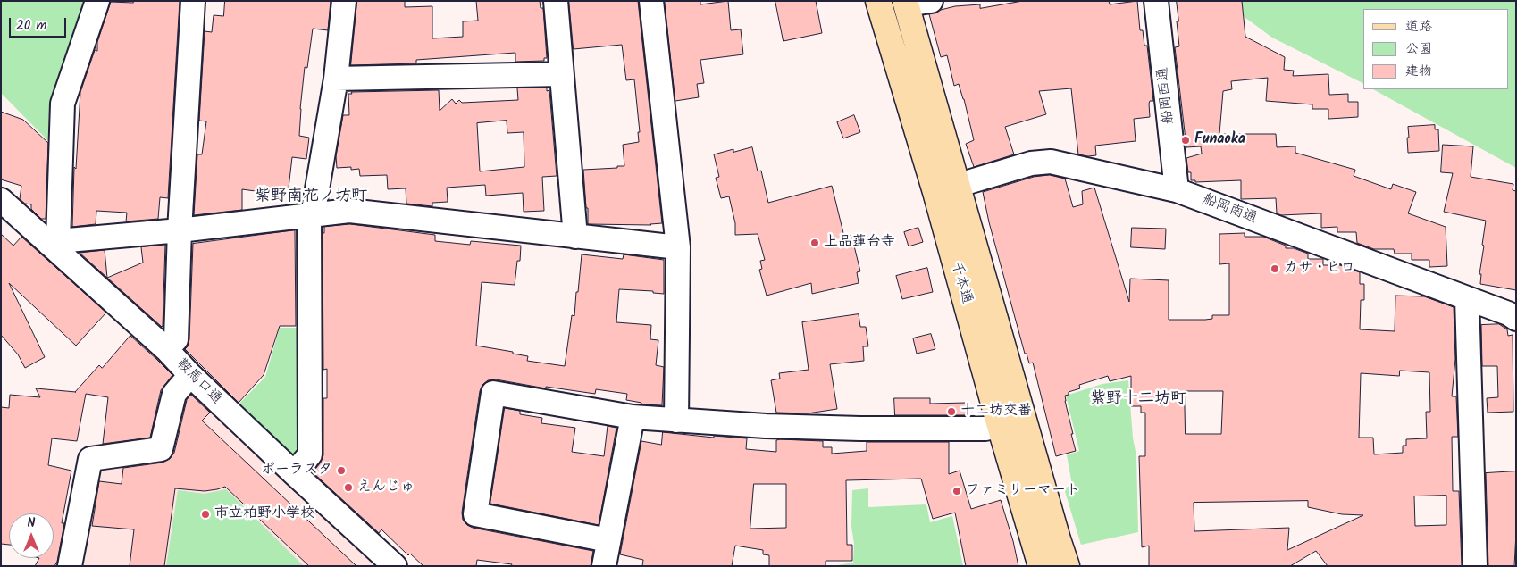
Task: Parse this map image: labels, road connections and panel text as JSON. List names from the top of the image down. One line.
{"streets":{"main road":["千本通"],"street":["船岡西通","船岡南通","鞍馬口通"]},"crossings":[["船岡西通","船岡南通"],["船岡南通","千本通"]],"districts":["紫野南花ノ坊町","紫野十二坊町"],"places":["Funaoka","上品蓮台寺","カサ・ヒロ","十二坊交番","ポーラスタ","えんじゅ","ファミリーマート","市立柏野小学校"],"legend":["道路","公園","建物"],"scale_bar":"20 m","north":"top"}
